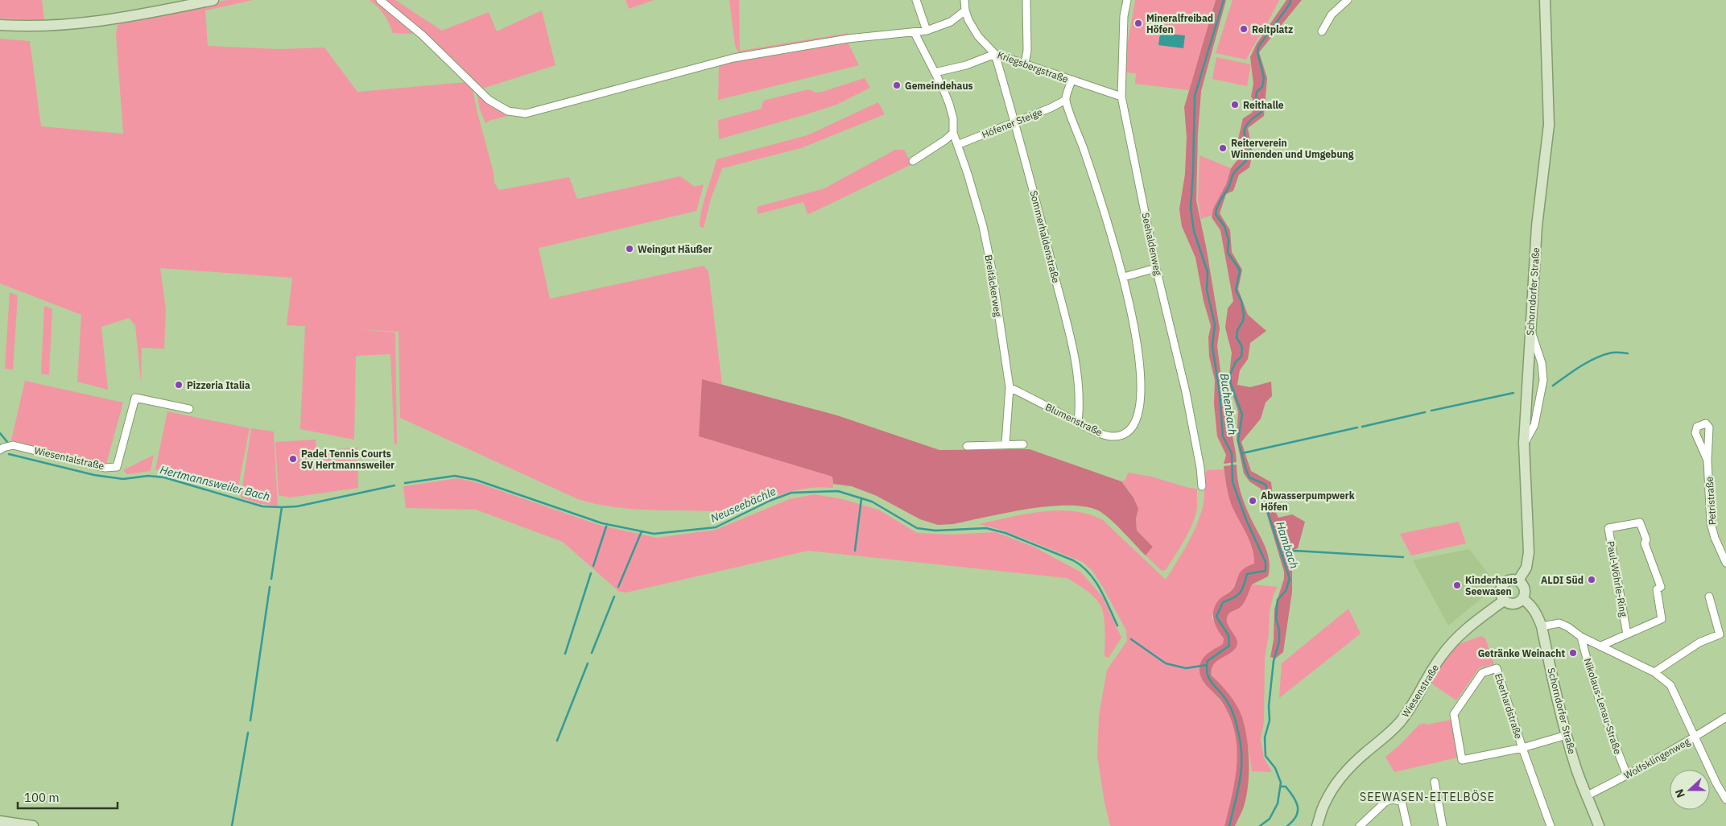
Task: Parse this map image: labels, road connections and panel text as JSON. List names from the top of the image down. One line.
{"streets":{"street":["Kriegsbergstraße","Höfener Steige","Sommerhaldenstraße","Seehaldenweg","Breitäckerweg","Schorndorfer Straße","Blumenstraße","Wiesentalstraße","Petristraße","Paul-Wöhrle-Ring","Wiesenstraße","Eberhardstraße","Nikolaus-Lenau-Straße","Wolfsklingenweg"]},"crossings":[["Kriegsbergstraße","Sommerhaldenstraße"],["Kriegsbergstraße","Seehaldenweg"],["Höfener Steige","Sommerhaldenstraße"],["Höfener Steige","Breitäckerweg"],["Höfener Steige","Blumenstraße"],["Sommerhaldenstraße","Blumenstraße"],["Breitäckerweg","Blumenstraße"],["Schorndorfer Straße","Wiesenstraße"],["Schorndorfer Straße","Eberhardstraße"],["Schorndorfer Straße","Wolfsklingenweg"],["Nikolaus-Lenau-Straße","Wolfsklingenweg"]],"districts":["SEEWASEN-EITELBÖSE"],"water":["Buchenbach","Hertmannsweiler Bach","Neuseebächle","Hambach"],"places":["Mineralfreibad Höfen","Reitplatz","Gemeindehaus","Reithalle","Reiterverein Winnenden und Umgebung","Weingut Häußer","Pizzeria Italia","Padel Tennis Courts SV Hertmannsweiler","Abwasserpumpwerk Höfen","ALDI Süd","Kinderhaus Seewasen","Getränke Weinacht"],"scale_bar":"100 m","north":"left"}
